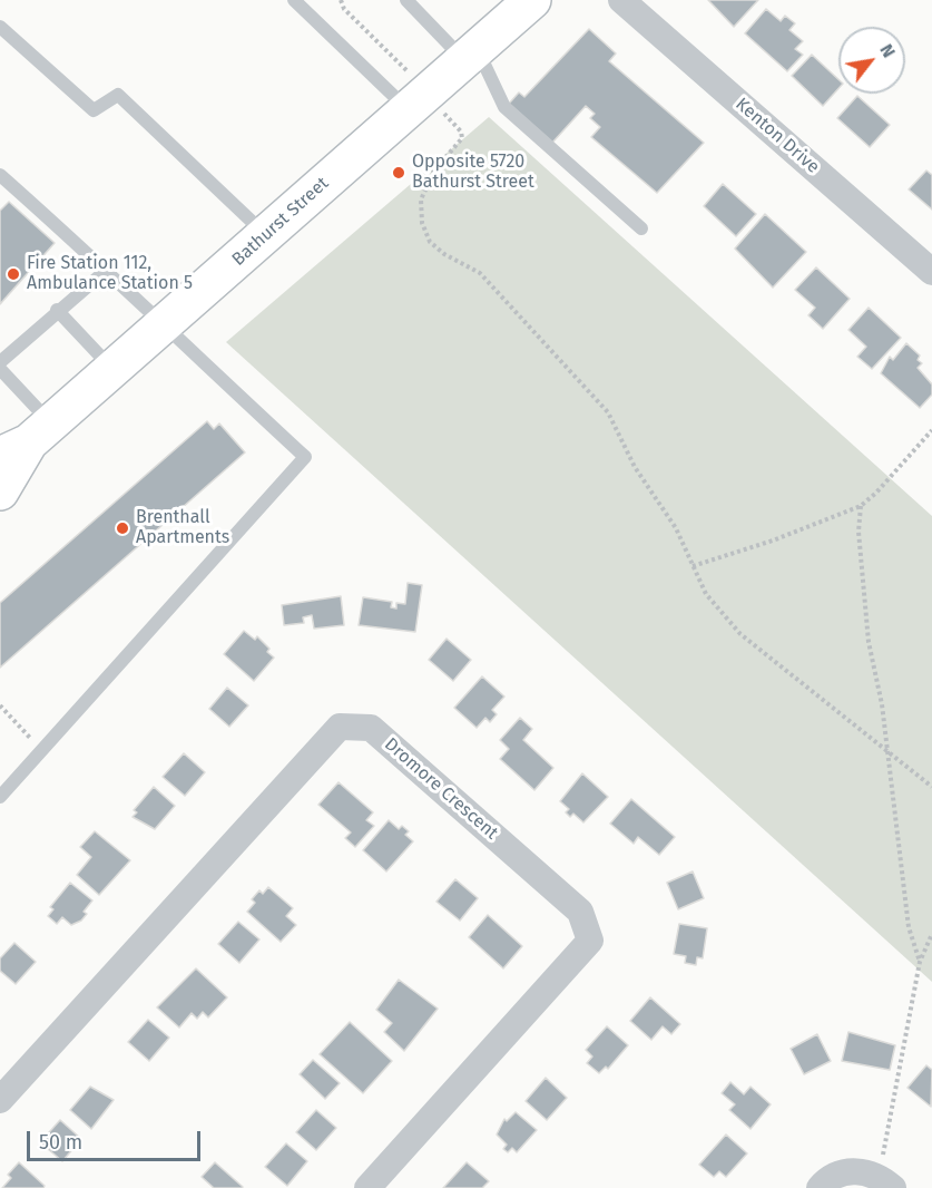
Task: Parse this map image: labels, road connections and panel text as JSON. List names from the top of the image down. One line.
{"streets":{"main road":["Bathurst Street"],"street":["Kenton Drive","Dromore Crescent"]},"places":["Opposite 5720 Bathurst Street","Fire Station 112, Ambulance Station 5","Brenthall Apartments"],"scale_bar":"50 m","north":"top right"}
